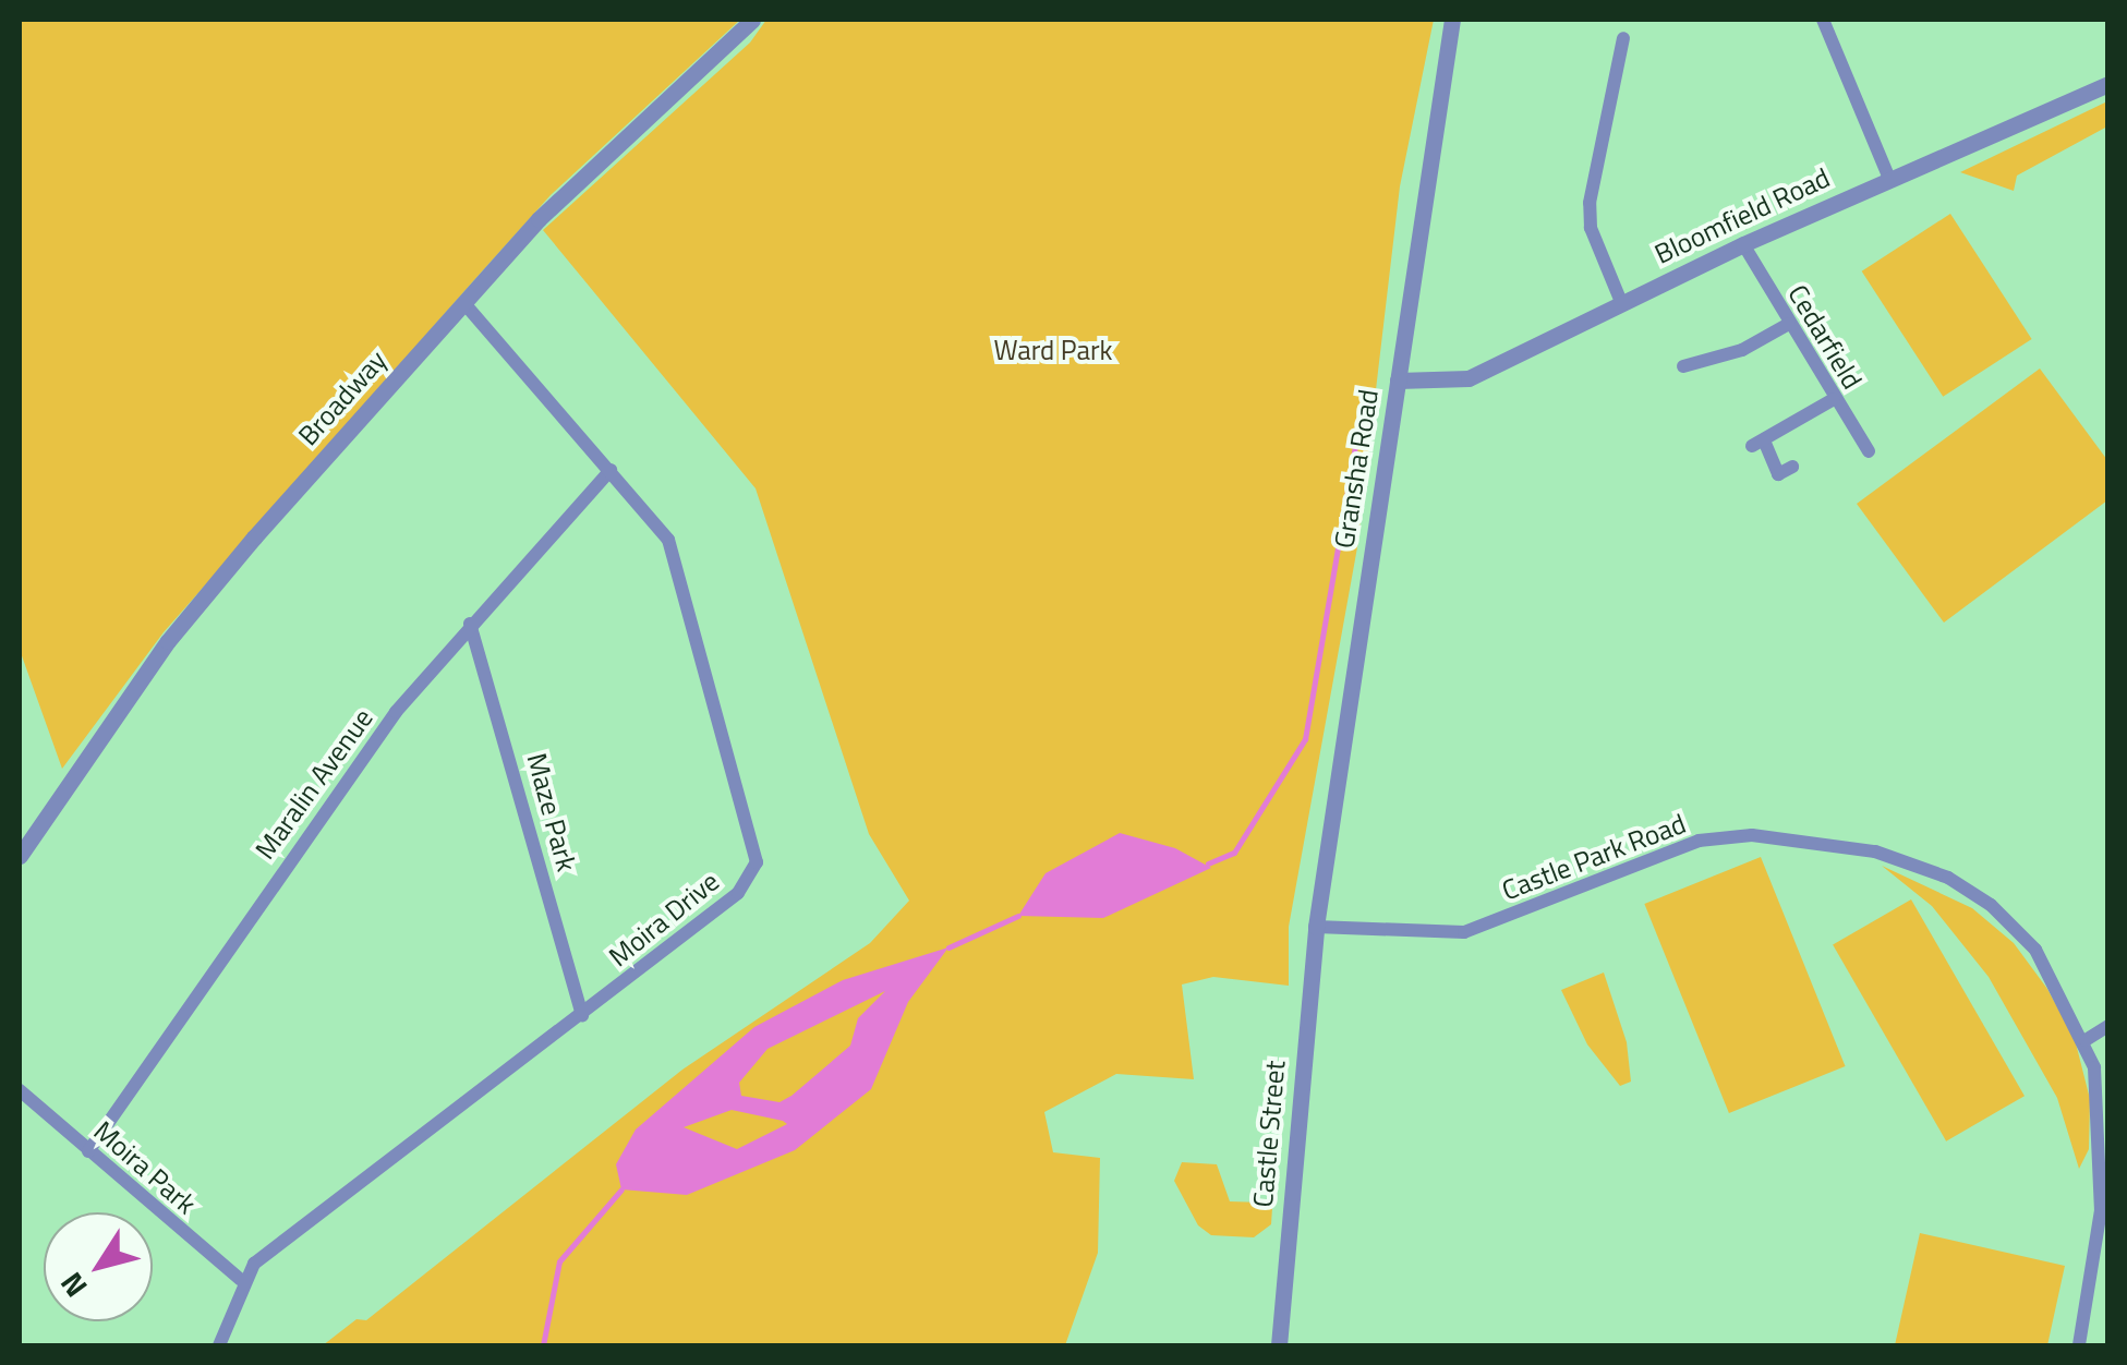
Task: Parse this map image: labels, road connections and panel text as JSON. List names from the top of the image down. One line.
{"streets":{"street":["Bloomfield Road","Cedarfield","Broadway","Gransha Road","Maralin Avenue","Maze Park","Castle Park Road","Moira Drive","Castle Street","Moira Park"]},"crossings":[["Bloomfield Road","Cedarfield"],["Bloomfield Road","Gransha Road"],["Broadway","Moira Drive"],["Gransha Road","Castle Park Road"],["Gransha Road","Castle Street"],["Maralin Avenue","Maze Park"],["Maralin Avenue","Moira Drive"],["Maralin Avenue","Moira Park"],["Maze Park","Moira Drive"],["Castle Park Road","Castle Street"],["Moira Drive","Moira Park"]],"parks":["Ward Park"],"north":"bottom left"}
